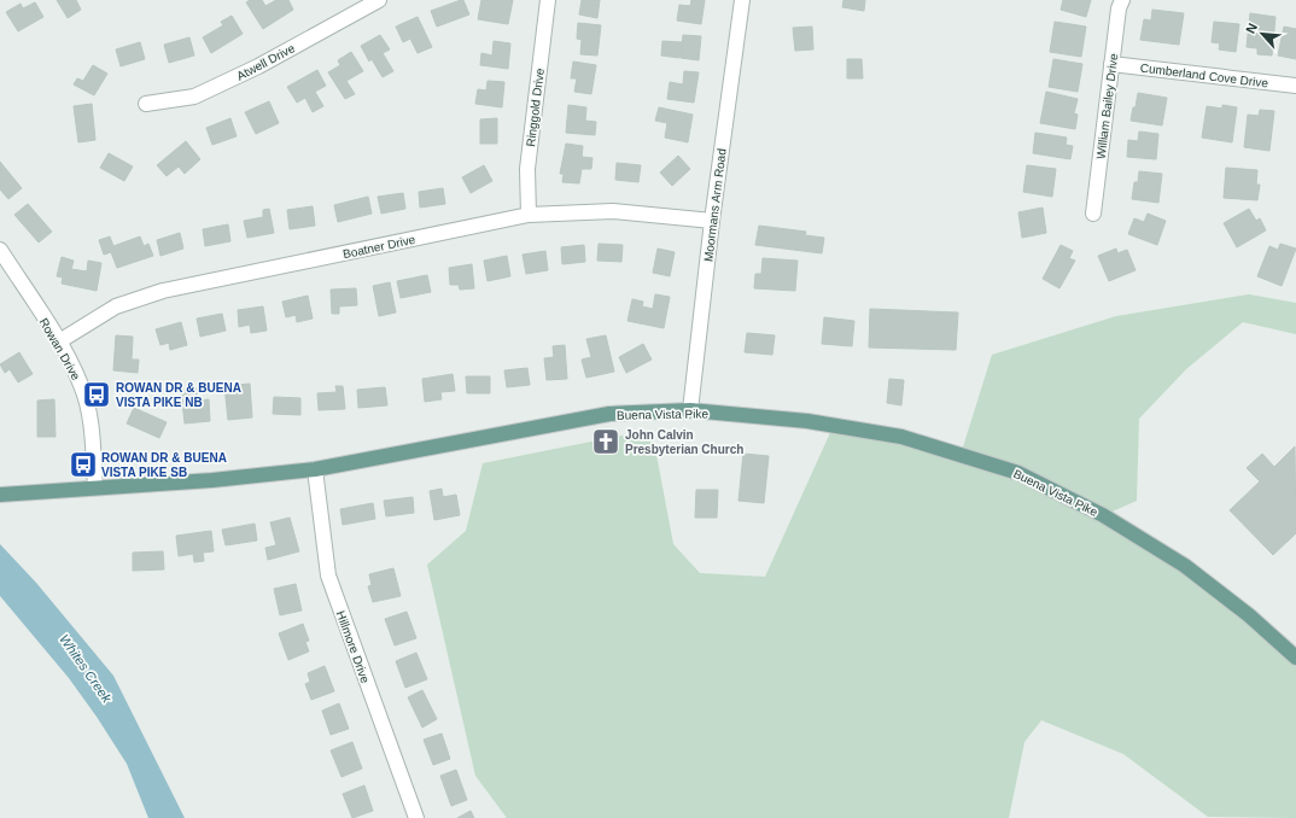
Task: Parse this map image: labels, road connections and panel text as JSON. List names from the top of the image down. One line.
{"streets":{"main road":["Buena Vista Pike"],"street":["Atwell Drive","Cumberland Cove Drive","William Bailey Drive","Ringgold Drive","Moormans Arm Road","Boatner Drive","Rowan Drive","Hillmore Drive"]},"crossings":[["Cumberland Cove Drive","William Bailey Drive"],["Ringgold Drive","Boatner Drive"],["Moormans Arm Road","Boatner Drive"],["Moormans Arm Road","Buena Vista Pike"],["Boatner Drive","Rowan Drive"],["Rowan Drive","Buena Vista Pike"],["Buena Vista Pike","Hillmore Drive"]],"water":["Whites Creek"],"places":{"bus stop":["ROWAN DR & BUENA VISTA PIKE NB","ROWAN DR & BUENA VISTA PIKE SB"],"church":["John Calvin Presbyterian Church"]},"north":"top left"}
